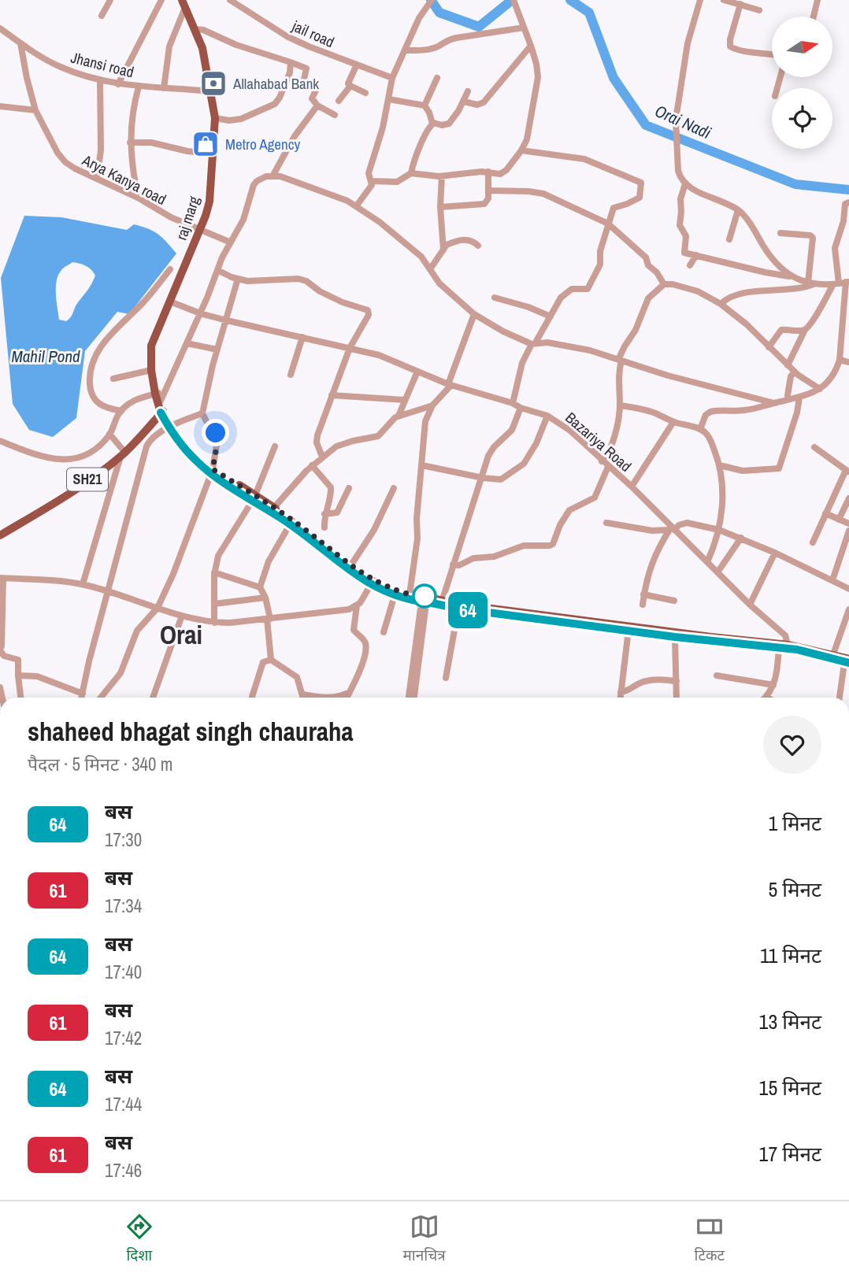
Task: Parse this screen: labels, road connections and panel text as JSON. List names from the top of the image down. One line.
{"streets":{"main road":["raj marg","SH21"],"street":["jail road","Jhansi road","Arya Kanya road","Bazariya Road"]},"crossings":[["Jhansi road","Arya Kanya road"],["Jhansi road","raj marg"],["Arya Kanya road","raj marg"],["raj marg","Bazariya Road"]],"districts":["Orai"],"water":["Orai Nadi","Mahil Pond"],"places":{"bank":["Allahabad Bank"],"shop":["Metro Agency"]},"lines":["bus line 64"],"north":"right","page":{"on_map":"64","heading":["shaheed bhagat singh chauraha","पैदल · 5 मिनट · 340 m"],"list":[{"mark":"64","name":"बस","note":"17:30","value":"1 मिनट"},{"mark":"61","name":"बस","note":"17:34","value":"5 मिनट"},{"mark":"64","name":"बस","note":"17:40","value":"11 मिनट"},{"mark":"61","name":"बस","note":"17:42","value":"13 मिनट"},{"mark":"64","name":"बस","note":"17:44","value":"15 मिनट"},{"mark":"61","name":"बस","note":"17:46","value":"17 मिनट"}],"tabs":["दिशा","मानचित्र","टिकट"]}}
